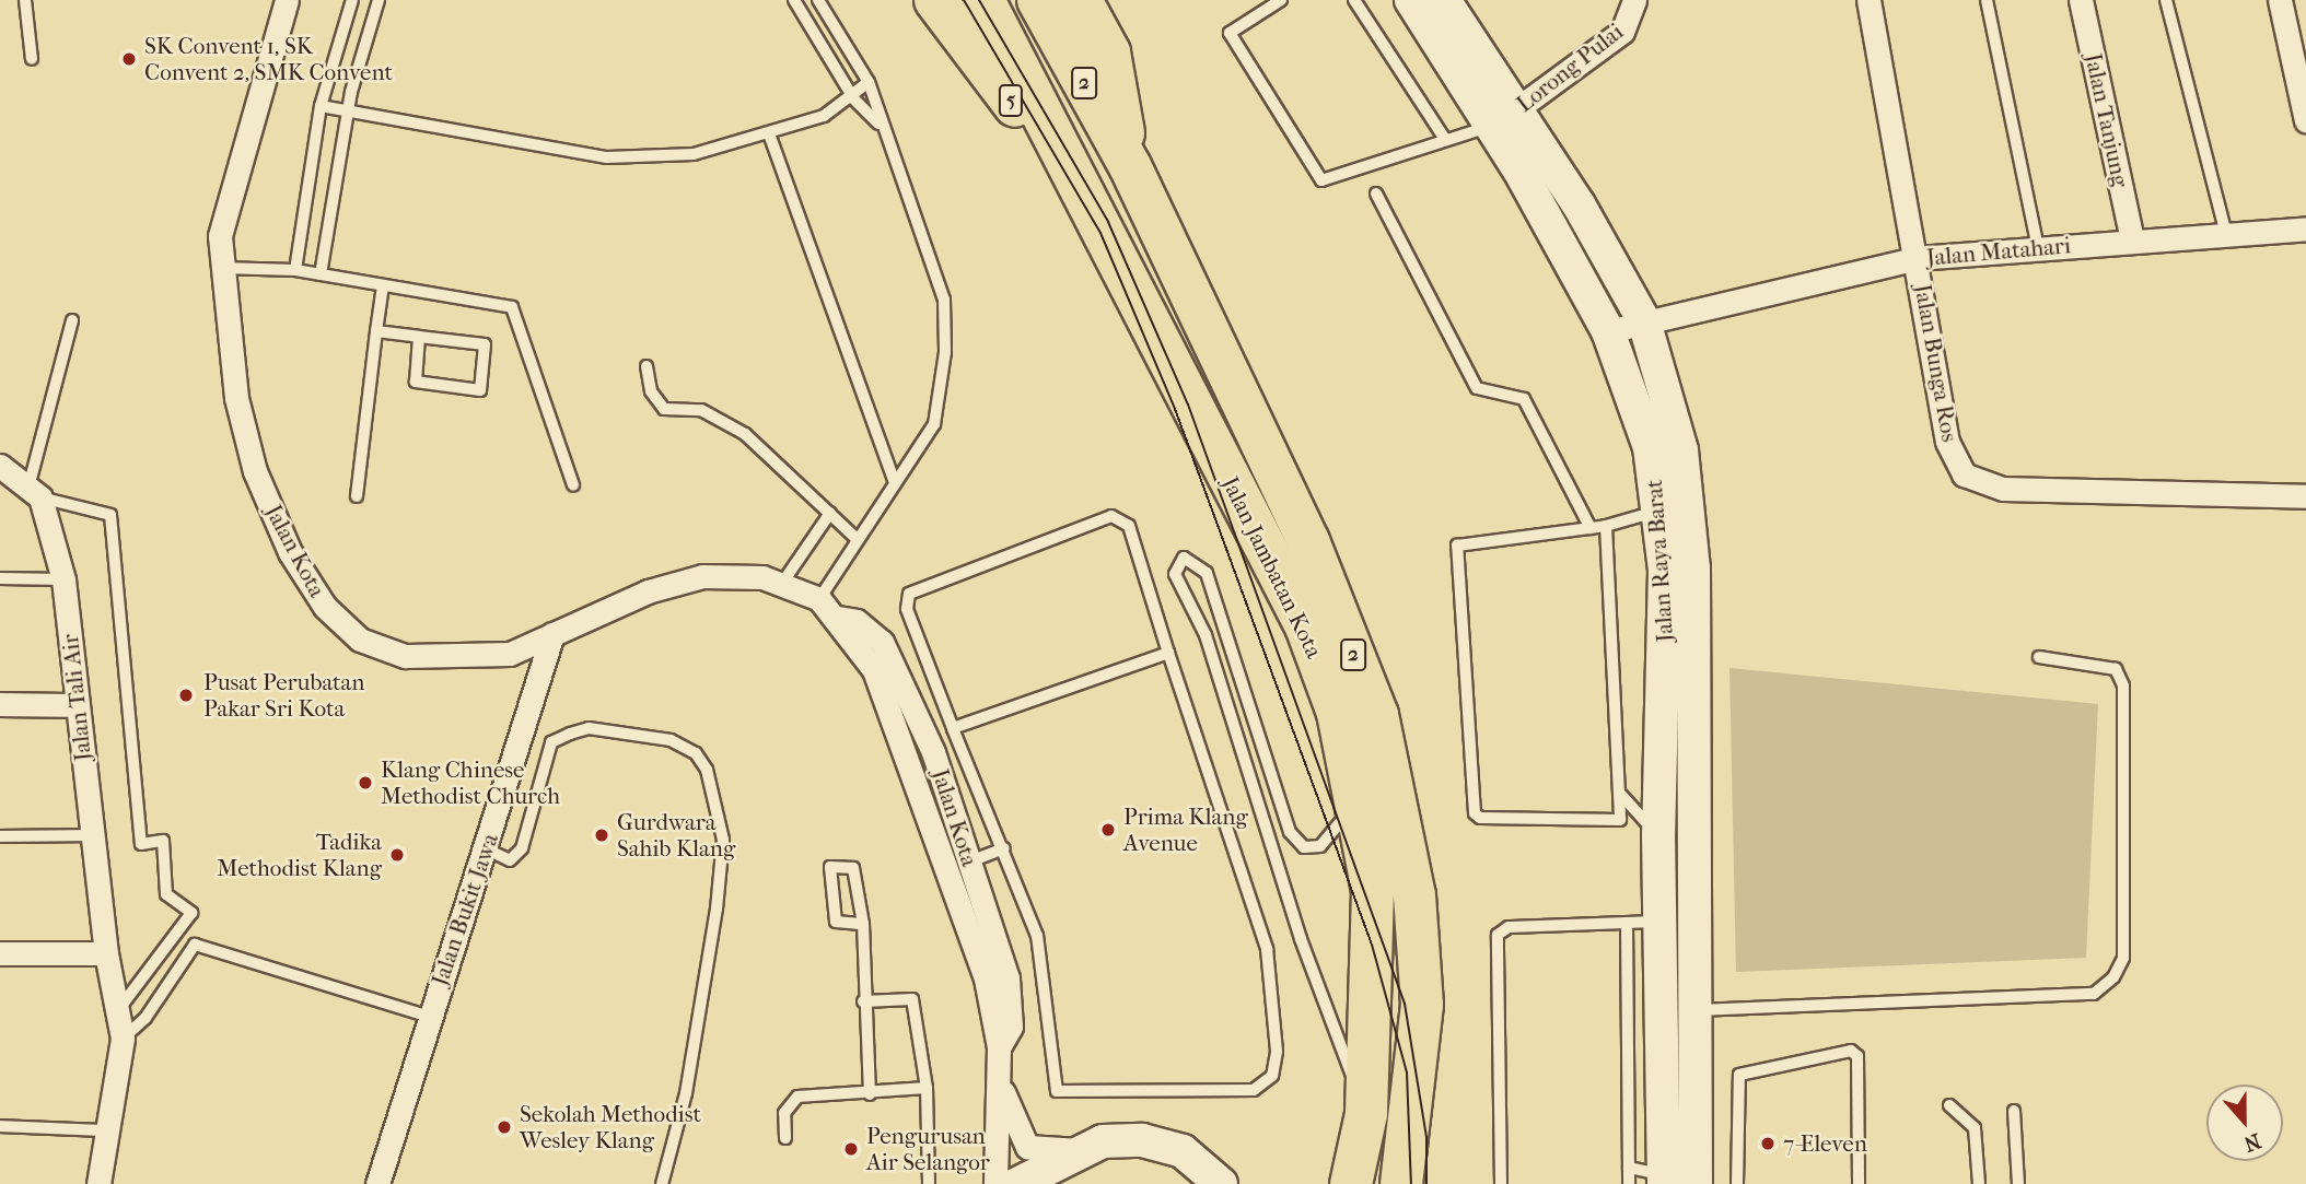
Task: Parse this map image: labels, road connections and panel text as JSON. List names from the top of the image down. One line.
{"streets":{"highway":["2","5","Jalan Jambatan Kota"],"main road":["Jalan Raya Barat"],"street":["Lorong Pulai","Jalan Tanjung","Jalan Matahari","Jalan Bunga Ros","Jalan Kota","Jalan Tali Air","Jalan Bukit Jawa"]},"crossings":[["Lorong Pulai","Jalan Raya Barat"],["2","Jalan Jambatan Kota"],["5","Jalan Jambatan Kota"],["Jalan Tanjung","Jalan Matahari"],["Jalan Matahari","Jalan Bunga Ros"],["Jalan Matahari","Jalan Raya Barat"],["Jalan Kota","Jalan Bukit Jawa"]],"places":["SK Convent 1, SK Convent 2, SMK Convent","Pusat Perubatan Pakar Sri Kota","Klang Chinese Methodist Church","Prima Klang Avenue","Gurdwara Sahib Klang","Tadika Methodist Klang","Sekolah Methodist Wesley Klang","7-Eleven","Pengurusan Air Selangor"],"north":"bottom"}
